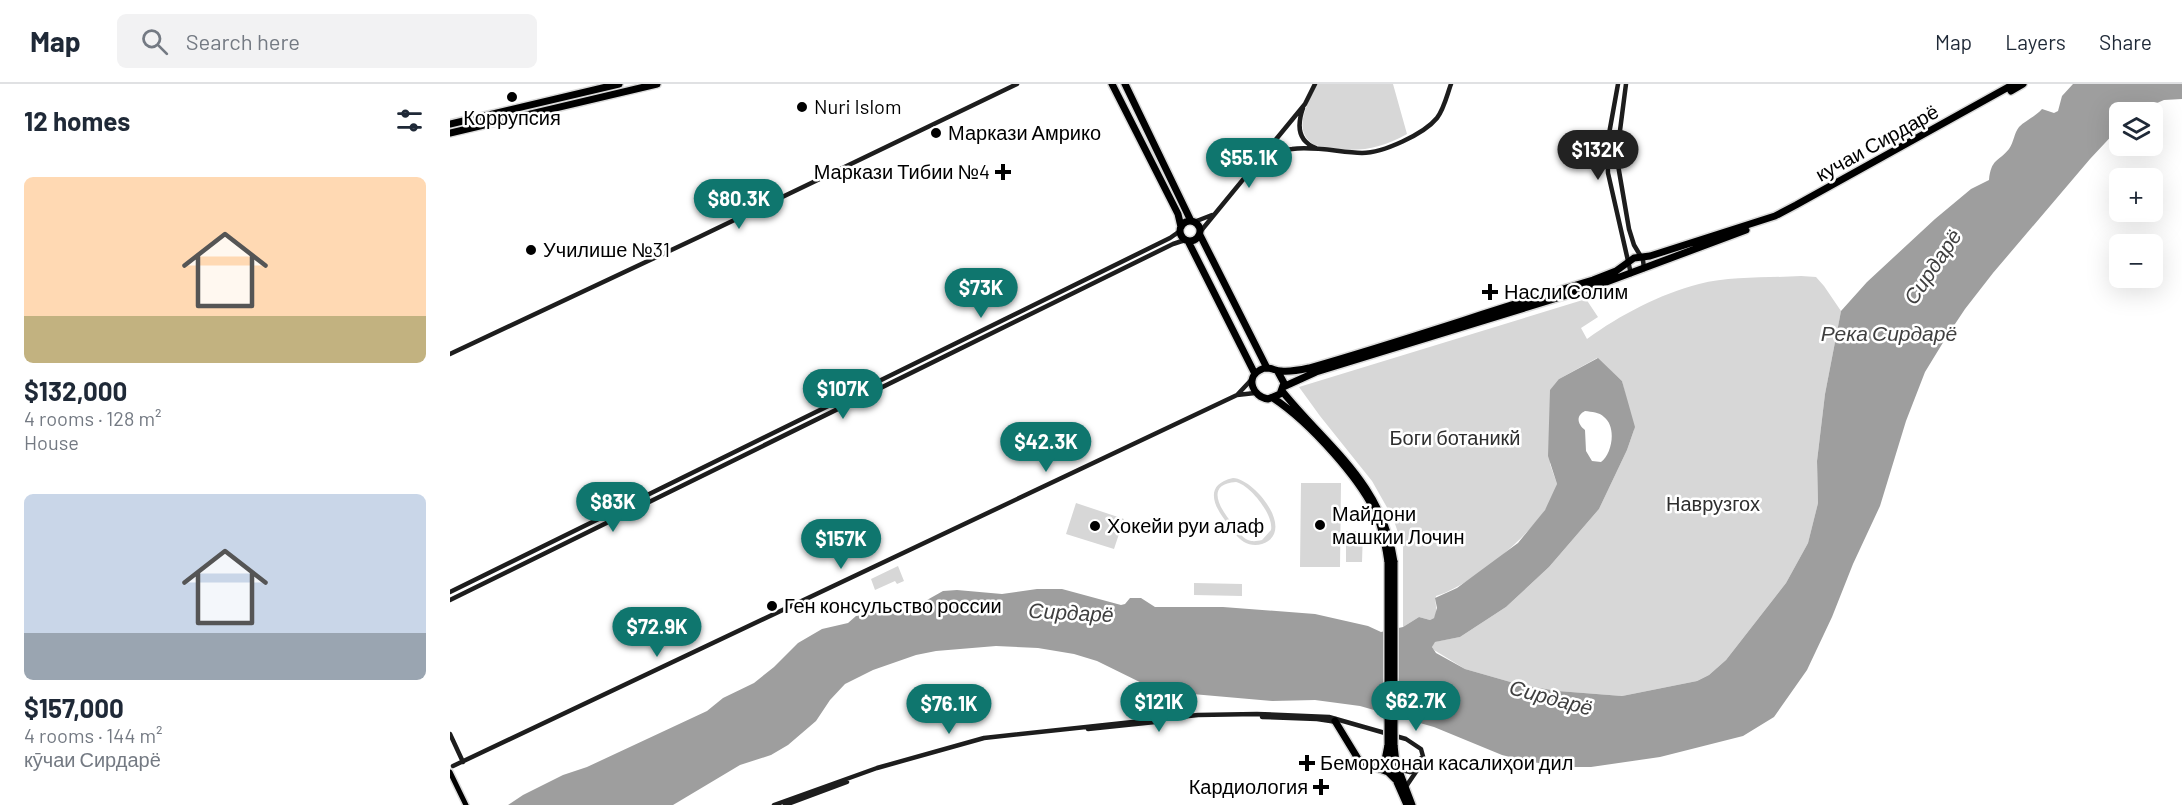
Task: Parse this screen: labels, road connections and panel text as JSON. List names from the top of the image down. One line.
{"streets":{"highway":["кучаи Сирдарё"]},"water":["Сирдарё","Река Сирдарё"],"parks":["Боги ботаникй","Наврузгох"],"places":{"other":["Коррупсия","Nuri Islom","Маркази Амрико","Училише №31","Майдони машкии Лочин","Хокейи руи алаф","Ген консульство россии"],"health":["Маркази Тибии №4","Насли Солим","Беморхонаи касалиҳои дил","Кардиология"]},"page":{"header":"Map","search":"Search here","nav":["Map","Layers","Share"],"heading":"12 homes","map_buttons":["+","−"],"price":["$132K","$55.1K","$80.3K","$73K","$107K","$42.3K","$83K","$157K","$72.9K","$62.7K","$121K","$76.1K"],"list":[{"name":"$132,000","note":"4 rooms · 128 m² · House"},{"name":"$157,000","note":"4 rooms · 144 m² · кӯчаи Сирдарё"}]}}
